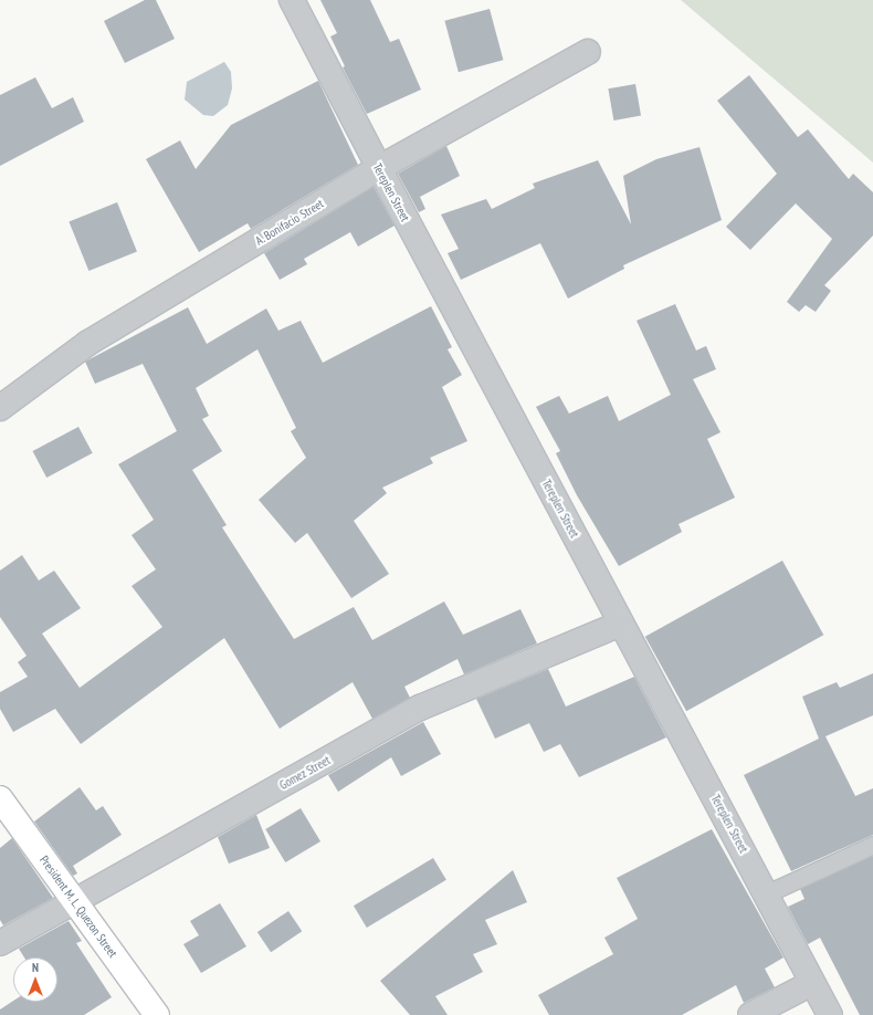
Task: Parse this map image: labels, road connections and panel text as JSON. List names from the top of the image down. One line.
{"streets":{"main road":["President M. L. Quezon Street"],"street":["Tereplen Street","A. Bonifacio Street","Gomez Street"]},"crossings":[["Tereplen Street","A. Bonifacio Street"],["Tereplen Street","Gomez Street"],["Gomez Street","President M. L. Quezon Street"]],"north":"top"}
